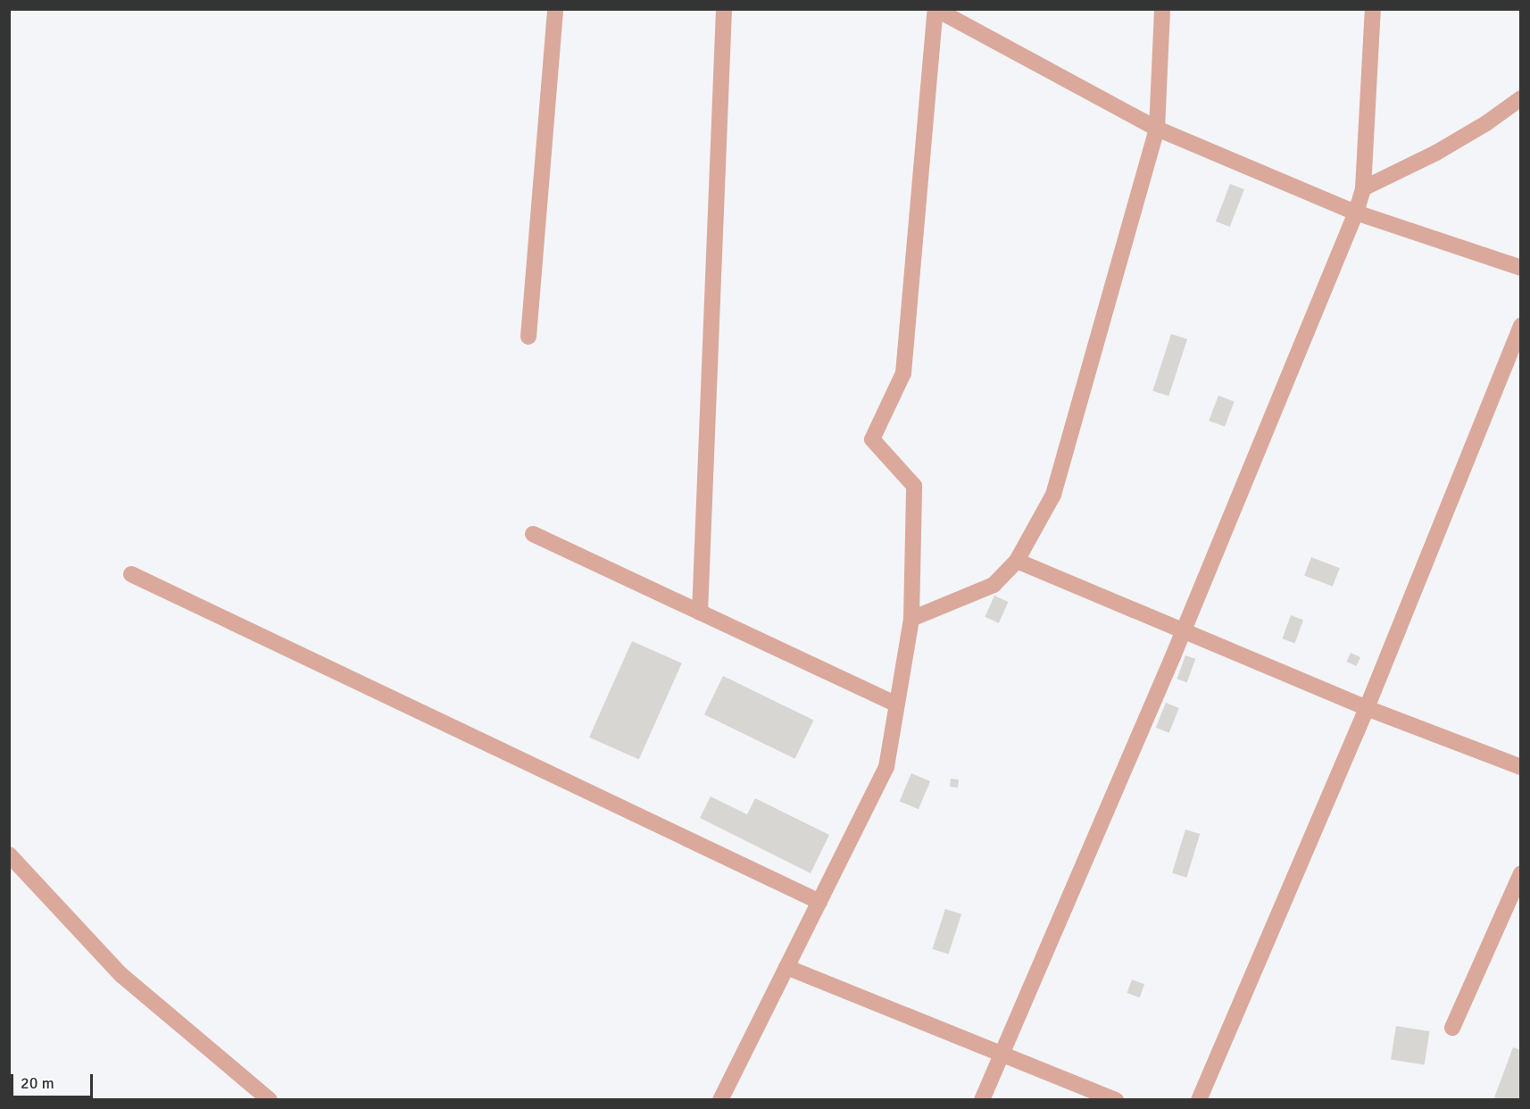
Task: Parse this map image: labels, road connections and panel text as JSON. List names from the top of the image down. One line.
{"scale_bar":"20 m"}
